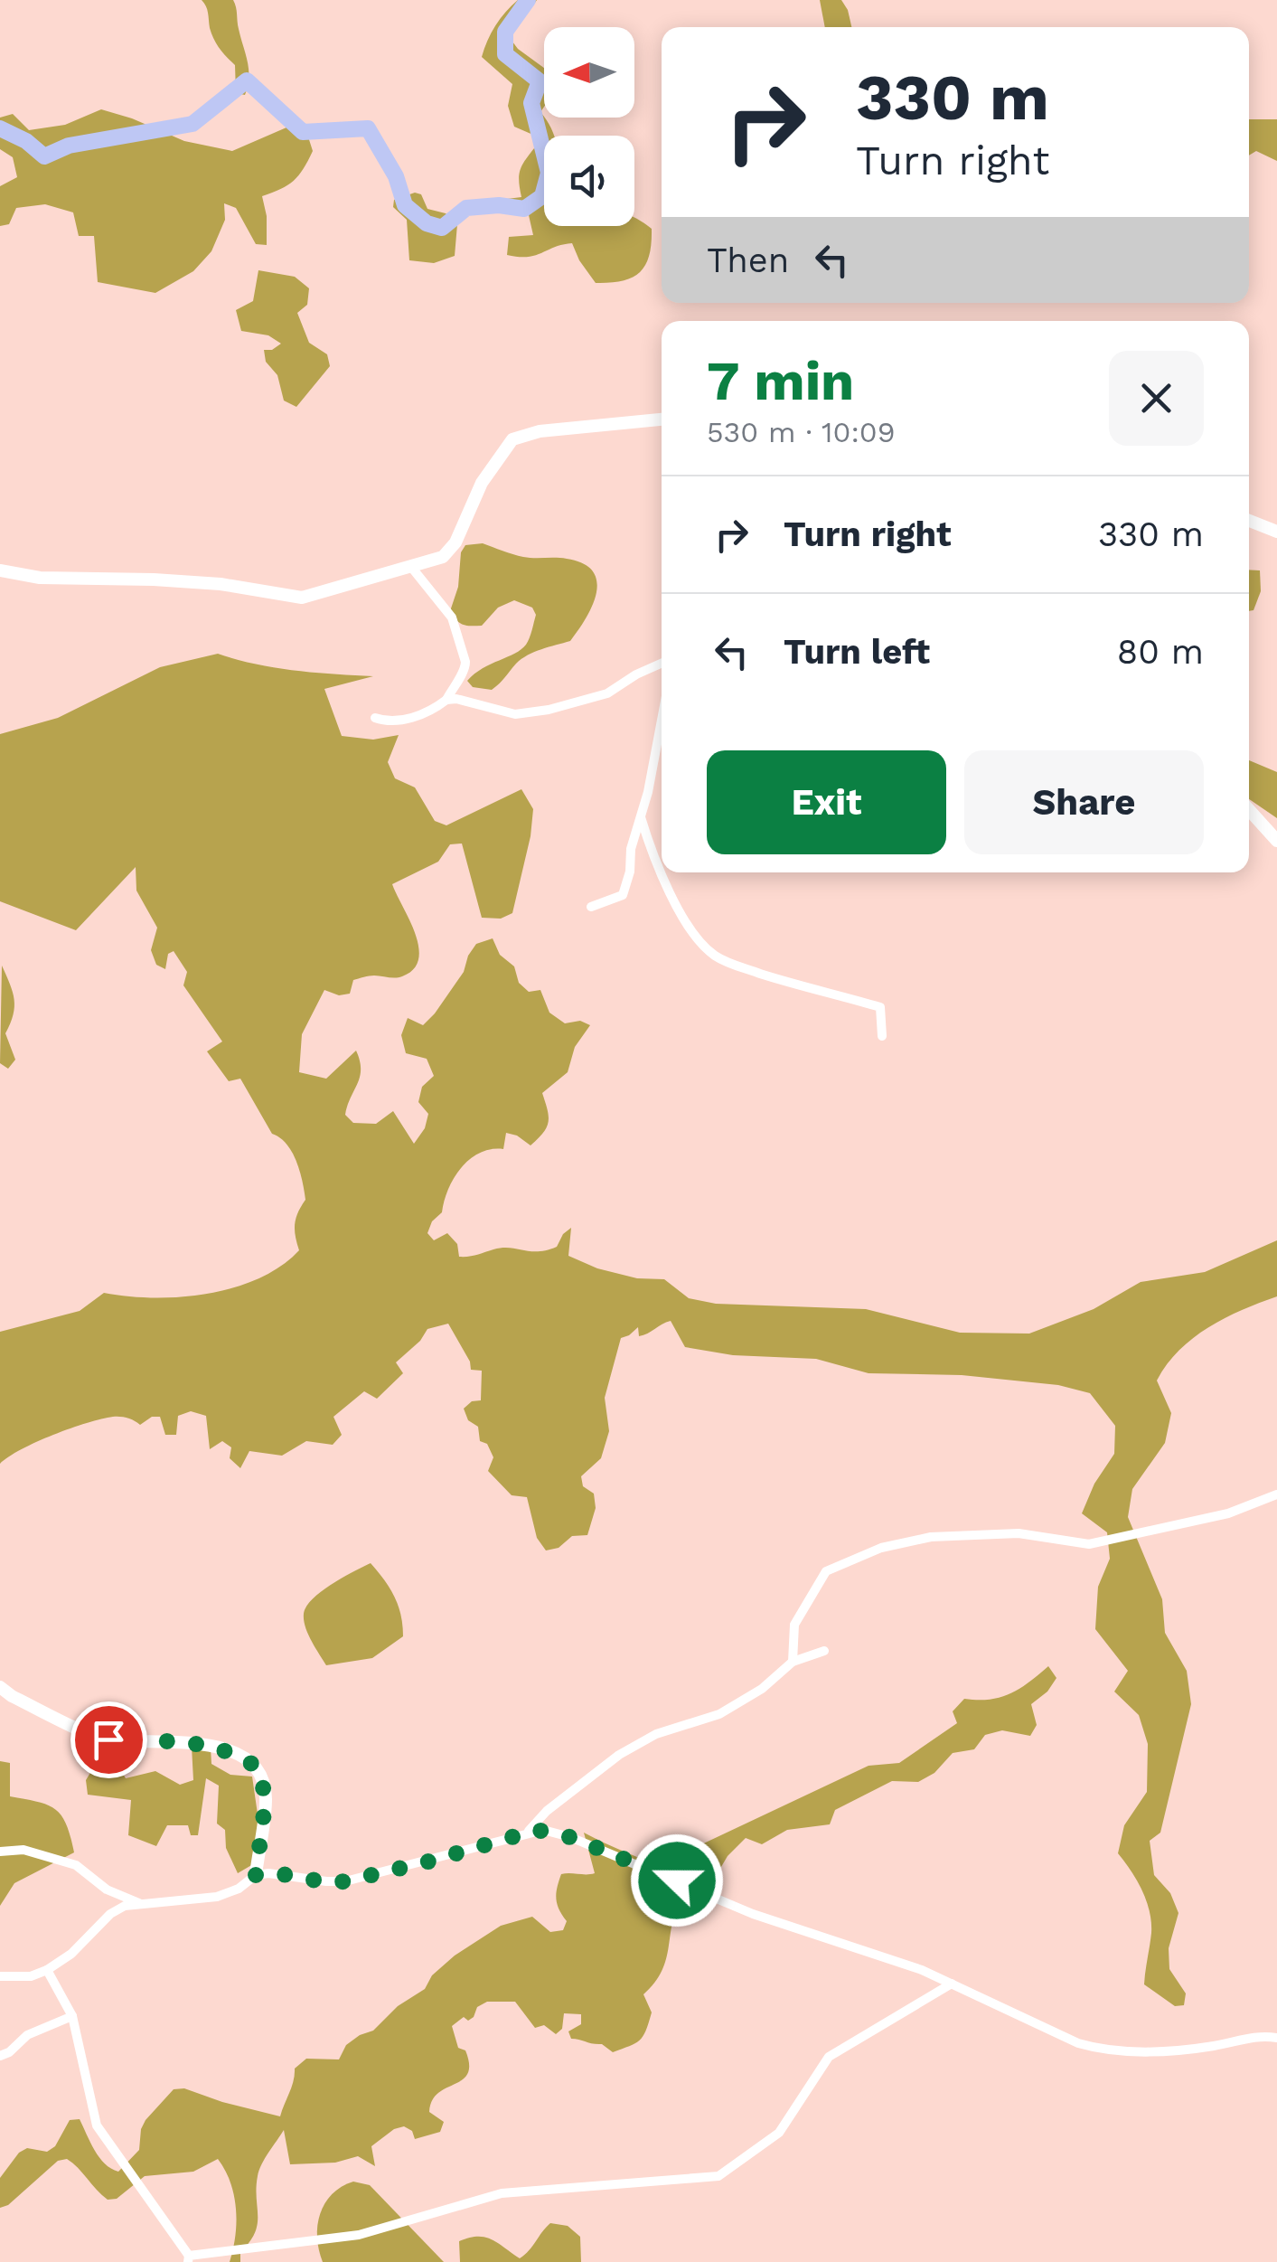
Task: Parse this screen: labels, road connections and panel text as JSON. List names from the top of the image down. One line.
{"north":"left","page":{"turn":["330 m","Turn right"],"then":"Then","heading":["7 min","530 m · 10:09"],"list":[{"name":"Turn right","value":"330 m"},{"name":"Turn left","value":"80 m"}],"buttons":["Exit","Share"]}}
